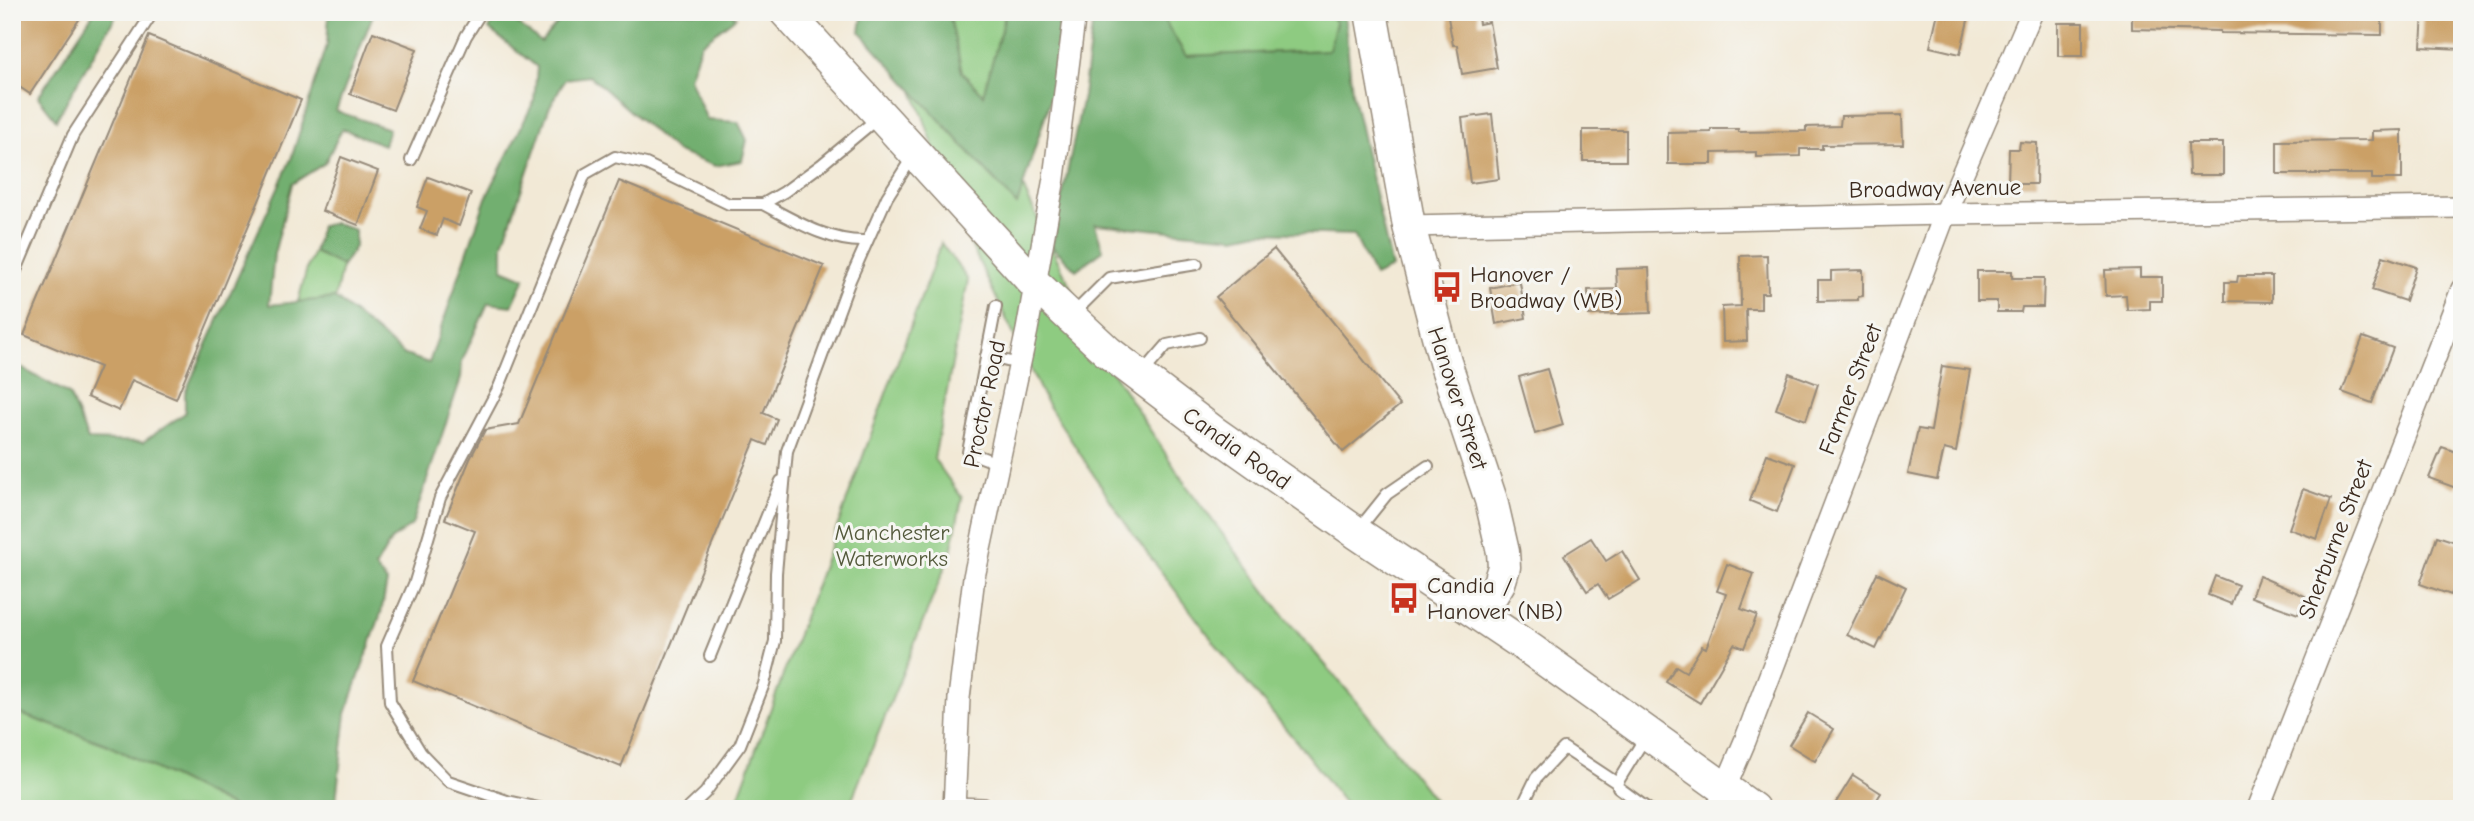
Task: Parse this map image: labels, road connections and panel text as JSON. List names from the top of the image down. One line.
{"streets":{"main road":["Hanover Street","Candia Road"],"street":["Broadway Avenue","Farmer Street","Proctor Road","Sherburne Street"]},"crossings":[["Broadway Avenue","Farmer Street"],["Broadway Avenue","Hanover Street"],["Farmer Street","Candia Road"],["Hanover Street","Candia Road"],["Proctor Road","Candia Road"]],"parks":["Manchester Waterworks"],"places":{"bus stop":["Hanover / Broadway (WB)","Candia / Hanover (NB)"]}}
